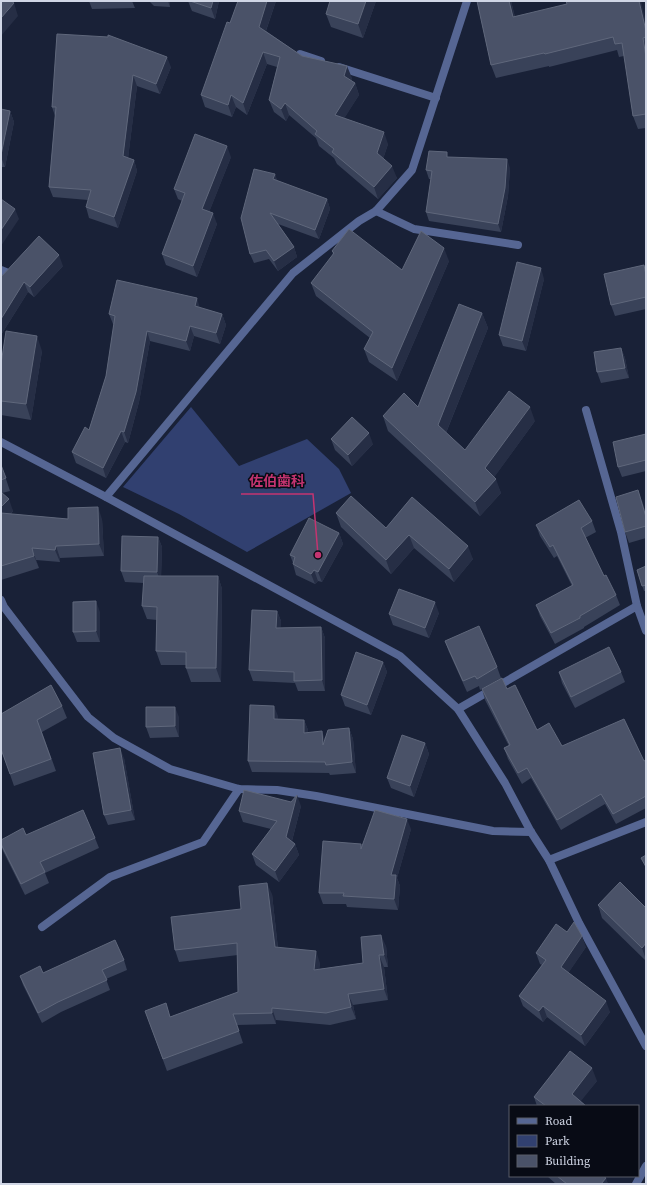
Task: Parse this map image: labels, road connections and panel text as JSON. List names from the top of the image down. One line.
{"places":["佐伯歯科"],"legend":["Road","Park","Building"]}
